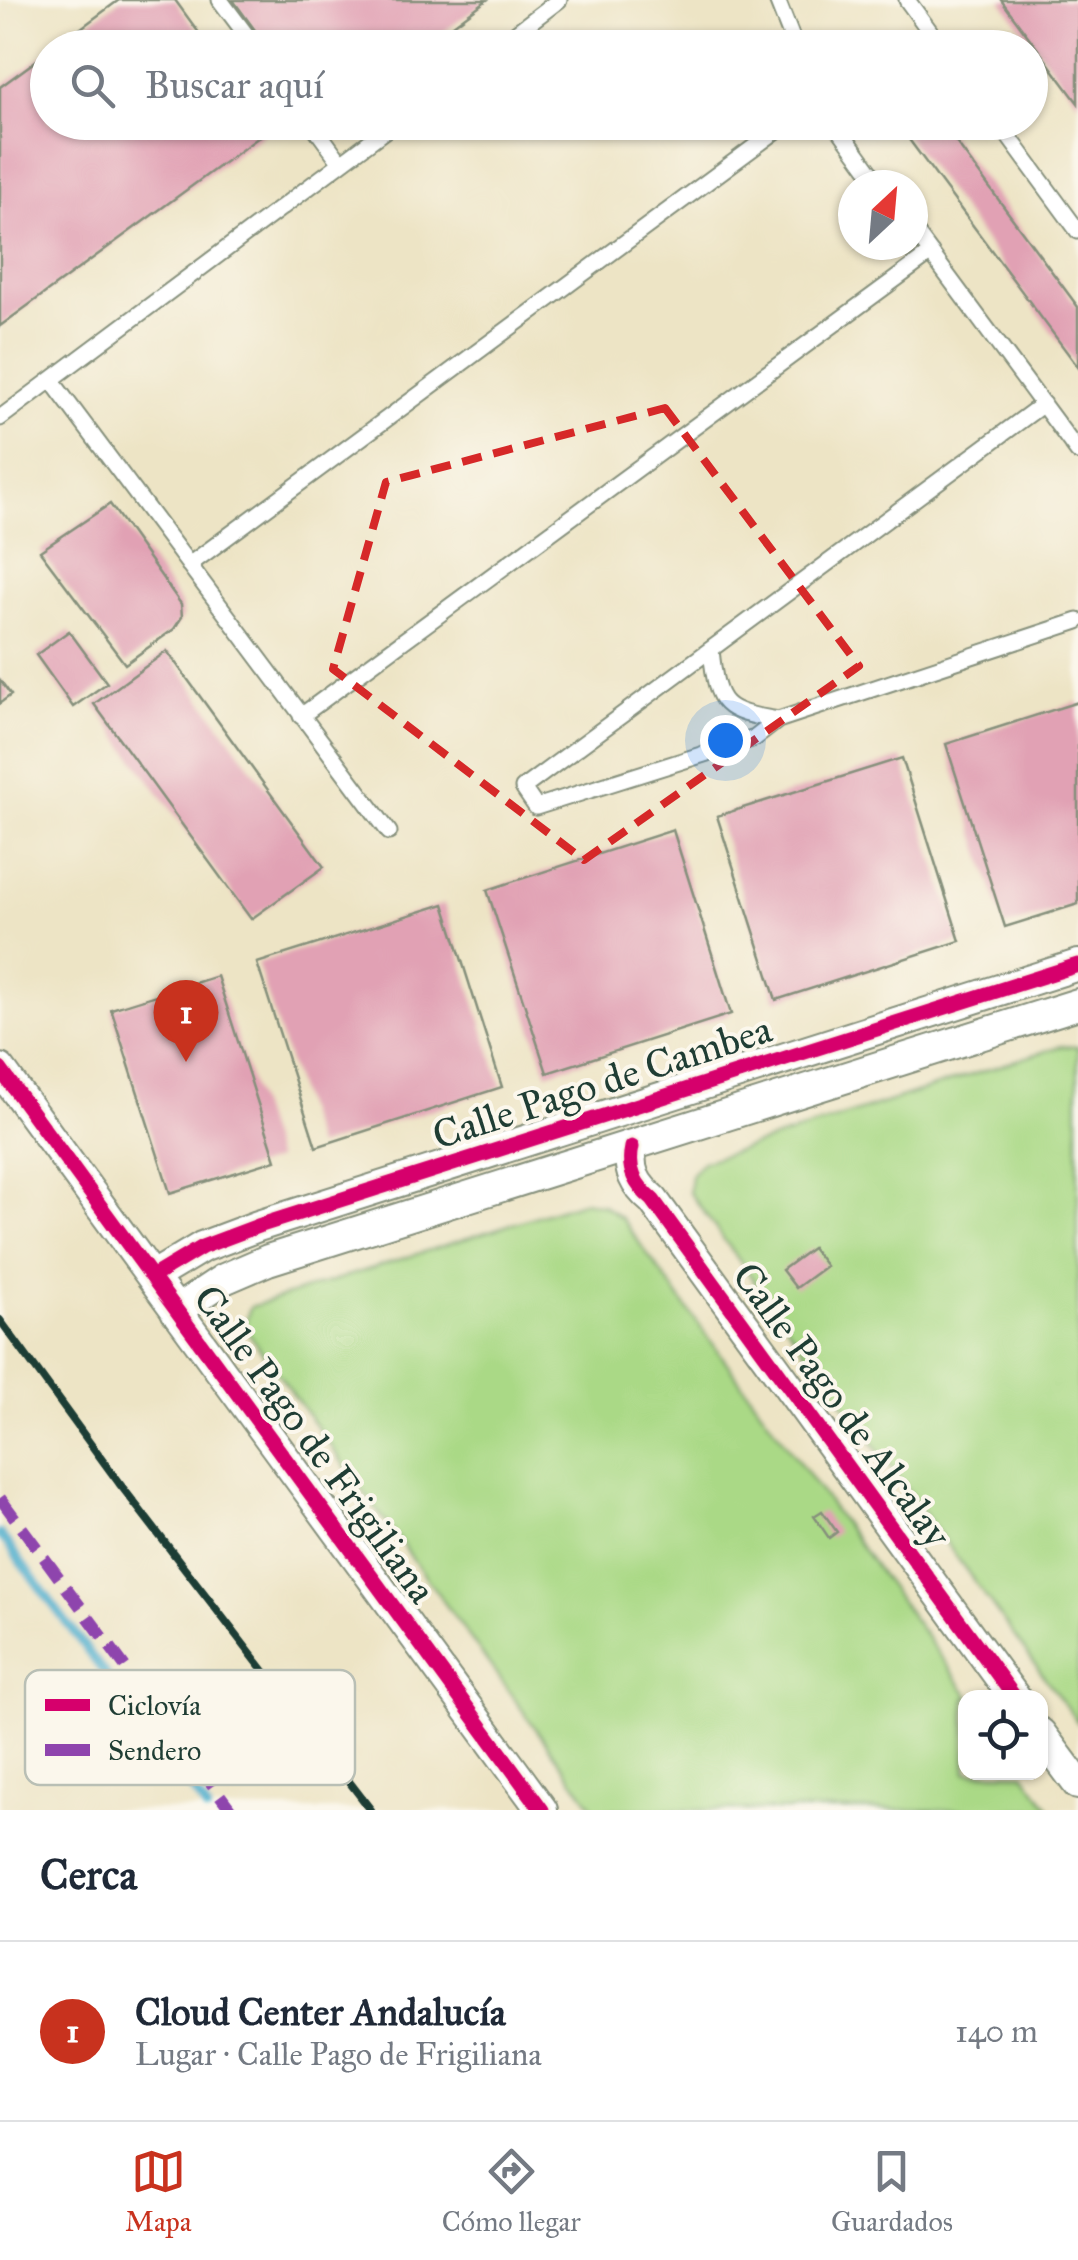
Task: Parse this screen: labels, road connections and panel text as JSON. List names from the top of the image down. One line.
{"streets":{"street":["Calle Pago de Cambea","Calle Pago de Alcalay","Calle Pago de Frigiliana"]},"crossings":[["Calle Pago de Cambea","Calle Pago de Alcalay"],["Calle Pago de Cambea","Calle Pago de Frigiliana"]],"legend":["Ciclovía","Sendero"],"north":"top right","page":{"search":"Buscar aquí","pins":"1","heading":"Cerca","list":[{"mark":"1","name":"Cloud Center Andalucía","note":"Lugar · Calle Pago de Frigiliana","value":"140 m"}],"nav":["Mapa","Cómo llegar","Guardados"]}}
